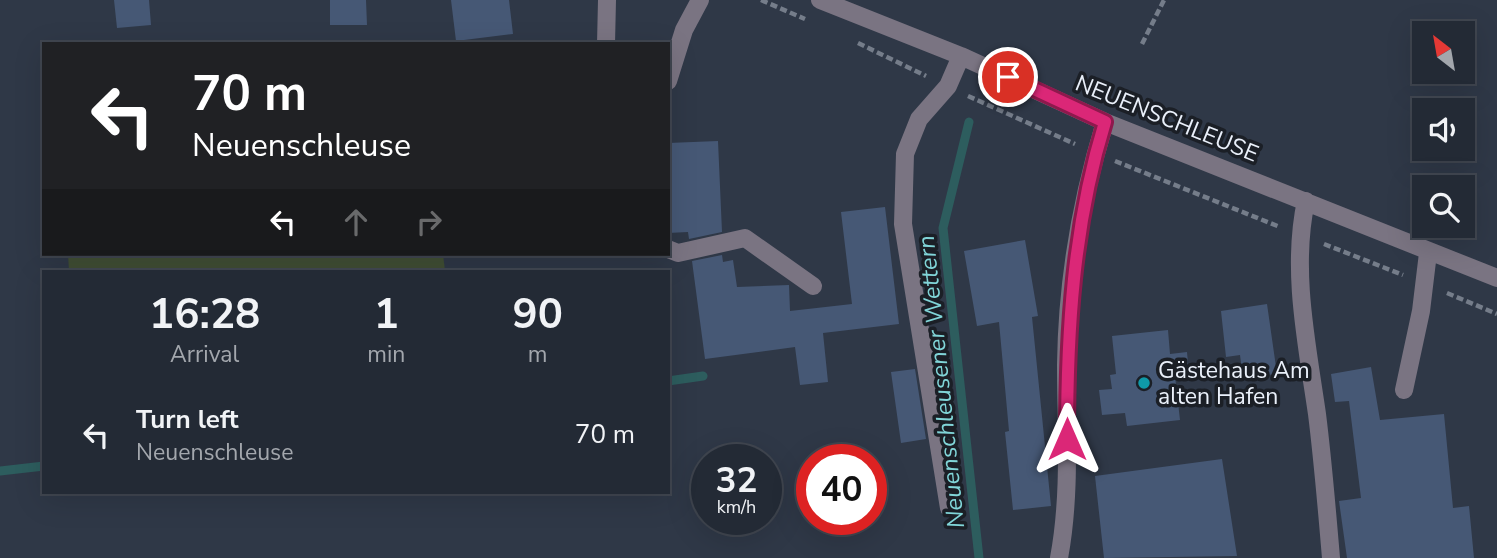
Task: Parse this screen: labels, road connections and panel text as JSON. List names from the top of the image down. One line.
{"streets":{"street":["NEUENSCHLEUSE"]},"water":["Neuenschleusener Wettern"],"places":["Gästehaus Am alten Hafen"],"north":"top left","page":{"turn":["70 m","Neuenschleuse"],"eta":["16:28","Arrival","1","min","90","m"],"list":[{"name":"Turn left","note":"Neuenschleuse","value":"70 m"}],"speed":"32 km/h","limit":"40"}}
